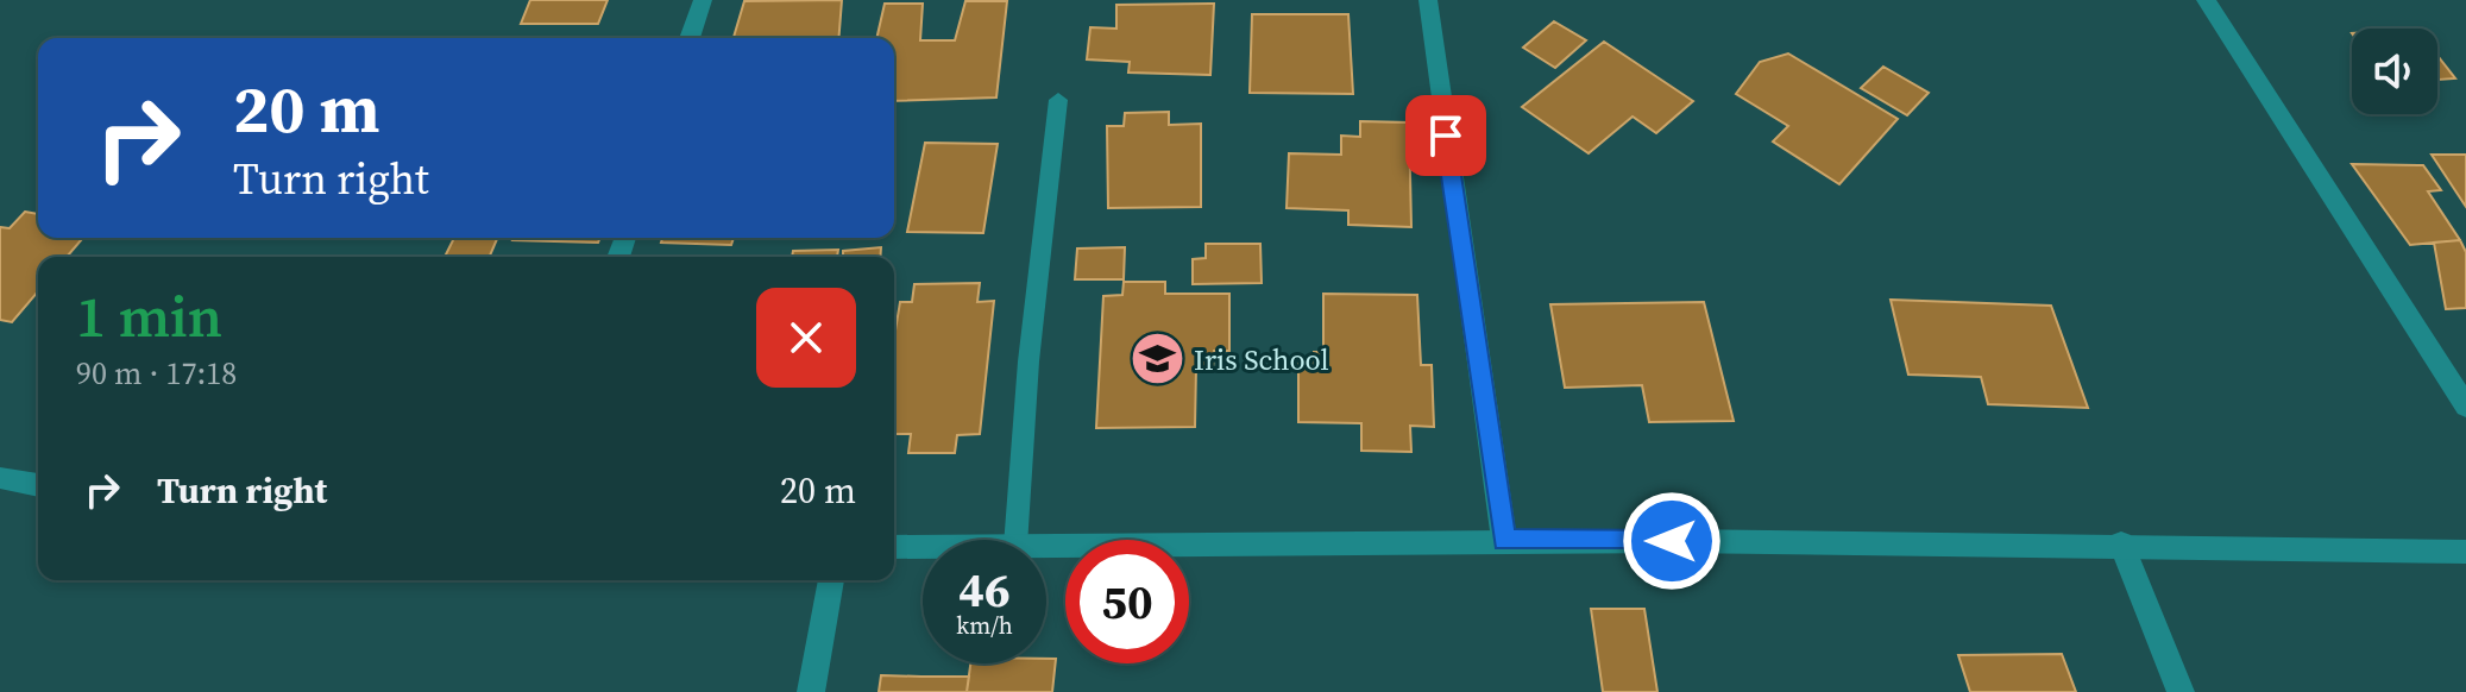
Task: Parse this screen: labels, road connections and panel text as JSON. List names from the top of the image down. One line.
{"places":{"school or university":["Iris School"]},"page":{"turn":["20 m","Turn right"],"heading":["1 min","90 m · 17:18"],"list":[{"name":"Turn right","value":"20 m"}],"speed":"46 km/h","limit":"50"}}
